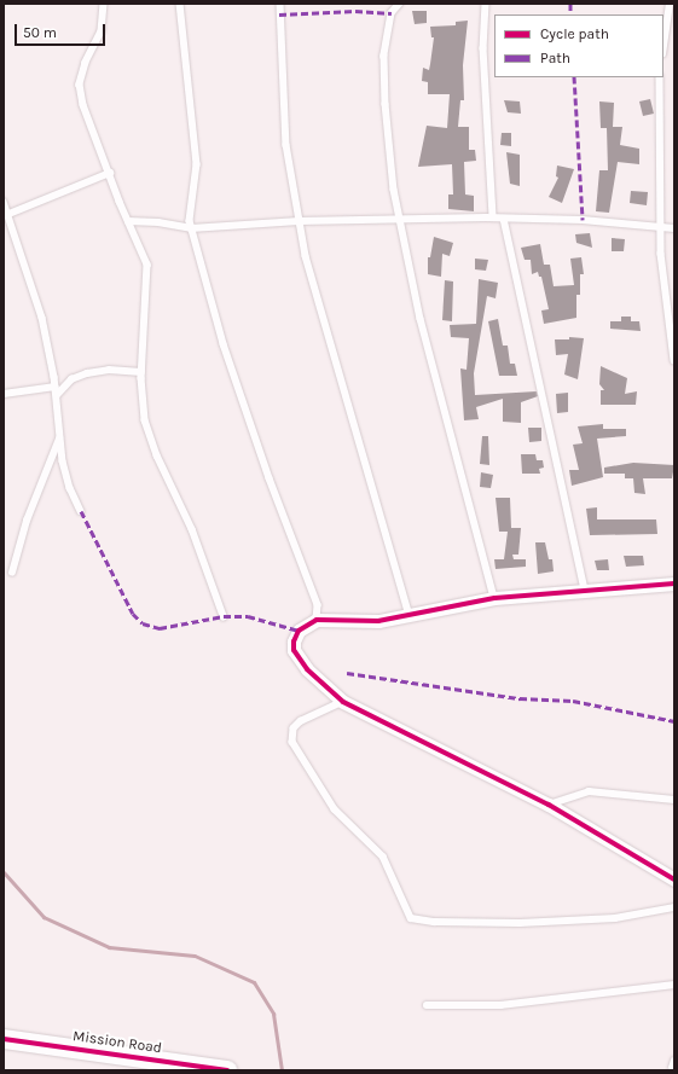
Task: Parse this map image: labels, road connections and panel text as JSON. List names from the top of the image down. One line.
{"streets":{"street":["Mission Road"]},"legend":["Cycle path","Path"],"scale_bar":"50 m"}
